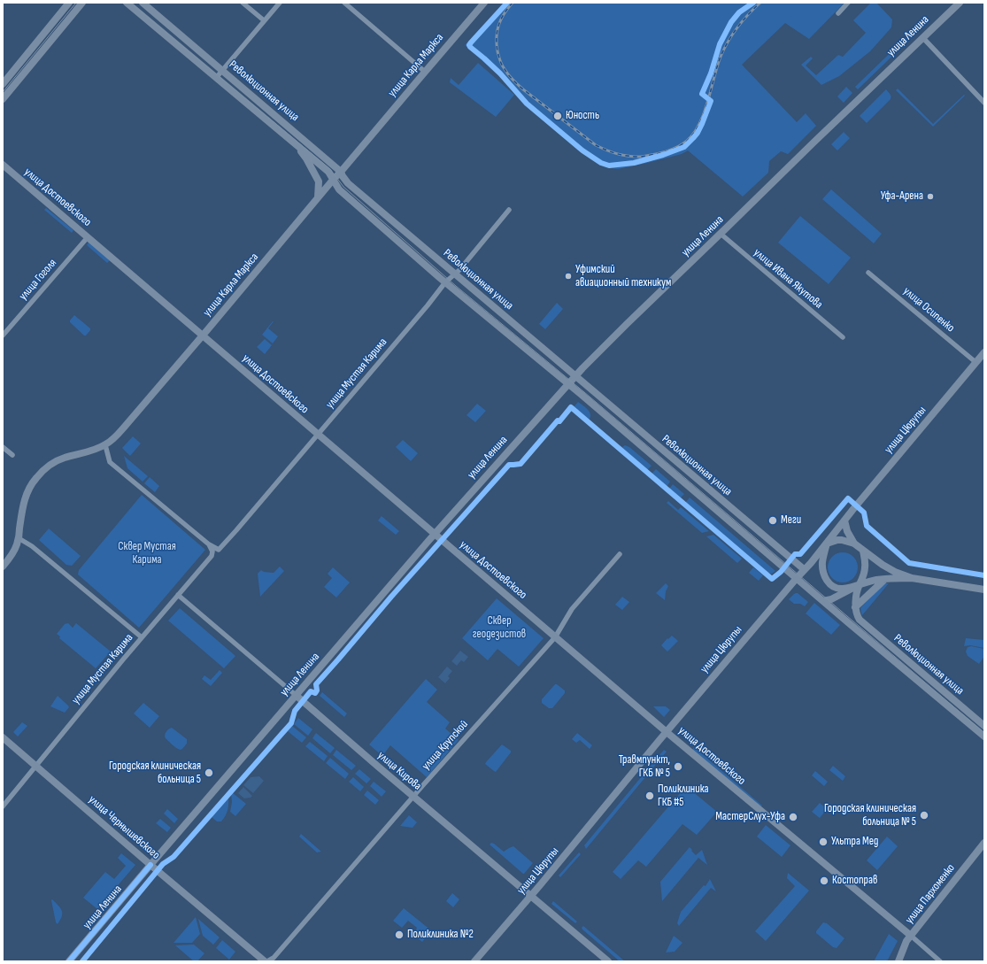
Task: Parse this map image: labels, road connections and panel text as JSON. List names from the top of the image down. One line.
{"streets":{"street":["улица Ленина","улица Карла Маркса","Революционная улица","улица Достоевского","улица Ивана Якутова","улица Гоголя","улица Осипенко","улица Мустая Карима","улица Цюрупы","улица Крупской","улица Кирова","улица Чернышевского","улица Пархоменко"]},"crossings":[["улица Ленина","Революционная улица"],["улица Ленина","улица Достоевского"],["улица Ленина","улица Ивана Якутова"],["улица Ленина","улица Кирова"],["улица Ленина","улица Чернышевского"],["улица Карла Маркса","Революционная улица"],["улица Карла Маркса","улица Достоевского"],["Революционная улица","улица Мустая Карима"],["Революционная улица","улица Цюрупы"],["улица Достоевского","улица Гоголя"],["улица Достоевского","улица Мустая Карима"],["улица Достоевского","улица Цюрупы"],["улица Достоевского","улица Крупской"],["улица Достоевского","улица Пархоменко"],["улица Осипенко","улица Цюрупы"],["улица Мустая Карима","улица Кирова"],["улица Мустая Карима","улица Чернышевского"],["улица Цюрупы","улица Кирова"],["улица Крупской","улица Кирова"],["улица Крупской","улица Чернышевского"]],"parks":["Сквер Мустая Карима","Сквер геодезистов"],"places":["Юность","Уфа-Арена","Уфимский авиационный техникум","Меги","Травмпункт, ГКБ № 5","Городская клиническая больница 5","Поликлиника ГКБ #5","Городская клиническая больница № 5","МастерСлух-Уфа","Ультра Мед","Костоправ","Поликлиника №2"]}
